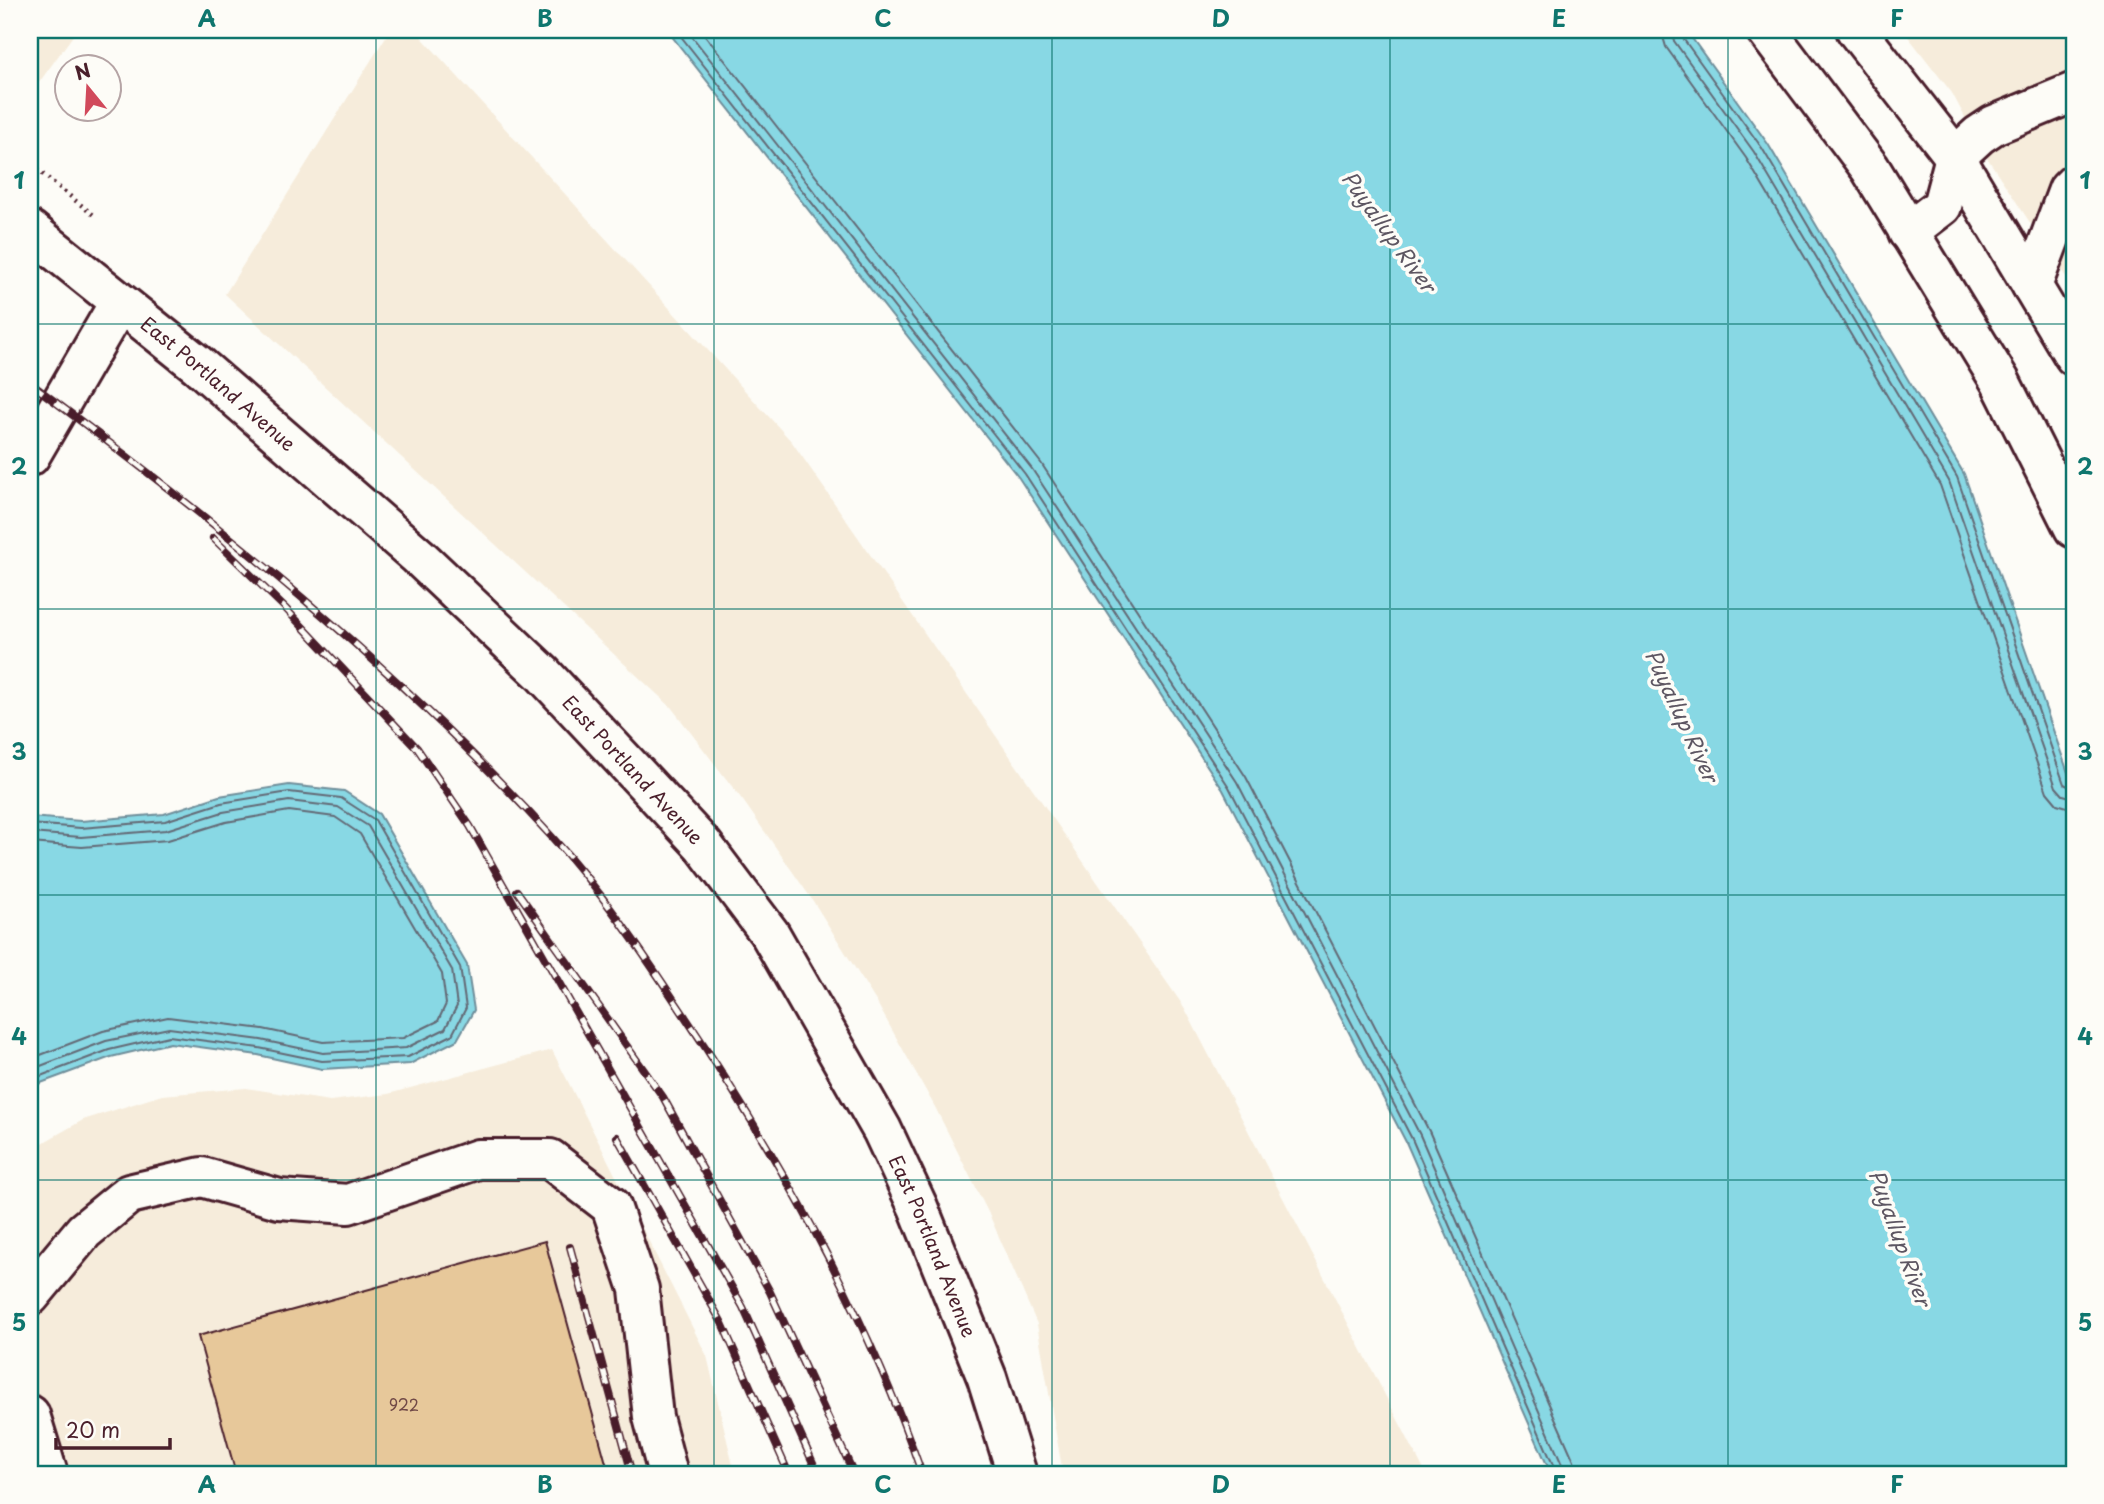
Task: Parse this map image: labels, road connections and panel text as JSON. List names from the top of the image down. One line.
{"streets":{"street":["East Portland Avenue"]},"water":["Puyallup River"],"house_numbers":["922"],"scale_bar":"20 m","north":"top","grid":{"columns":["A","B","C","D","E","F"],"rows":["1","2","3","4","5"]}}
